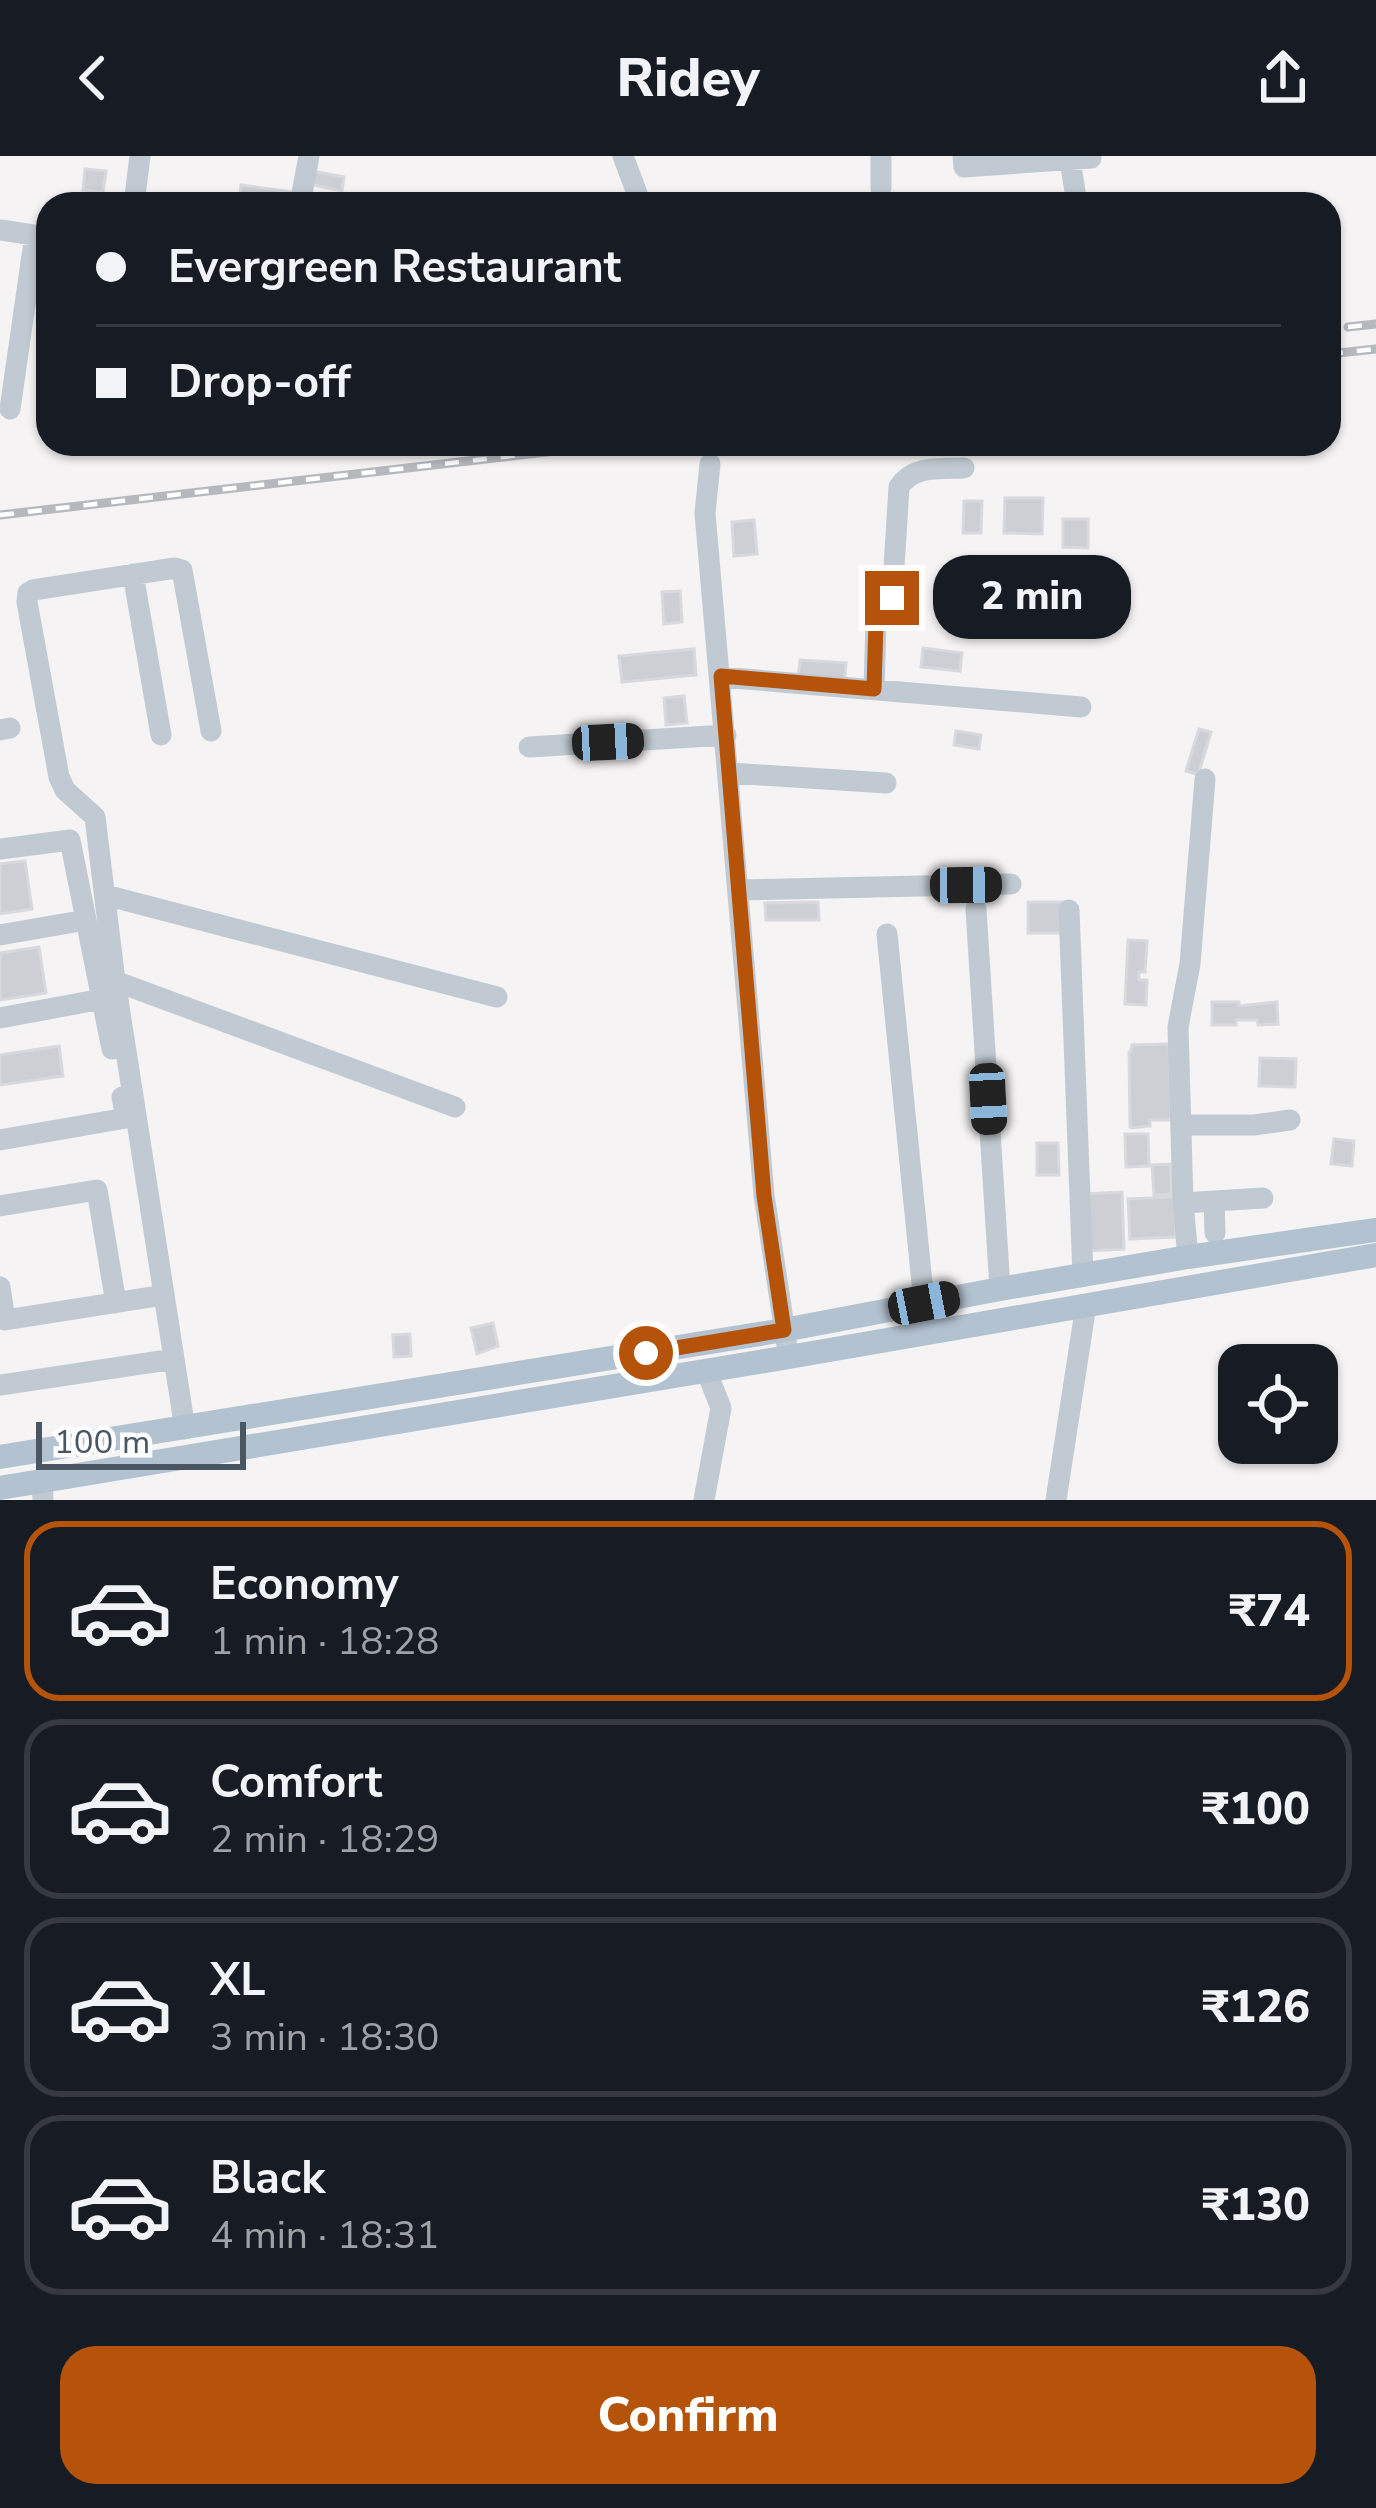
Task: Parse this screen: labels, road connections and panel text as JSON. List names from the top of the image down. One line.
{"scale_bar":"100 m","page":{"header":"Ridey","banner":["Evergreen Restaurant","Drop-off"],"bubble":"2 min","scale":"100 m","list":[{"name":"Economy","note":"1 min · 18:28","value":"₹74"},{"name":"Comfort","note":"2 min · 18:29","value":"₹100"},{"name":"XL","note":"3 min · 18:30","value":"₹126"},{"name":"Black","note":"4 min · 18:31","value":"₹130"}],"buttons":"Confirm"}}
